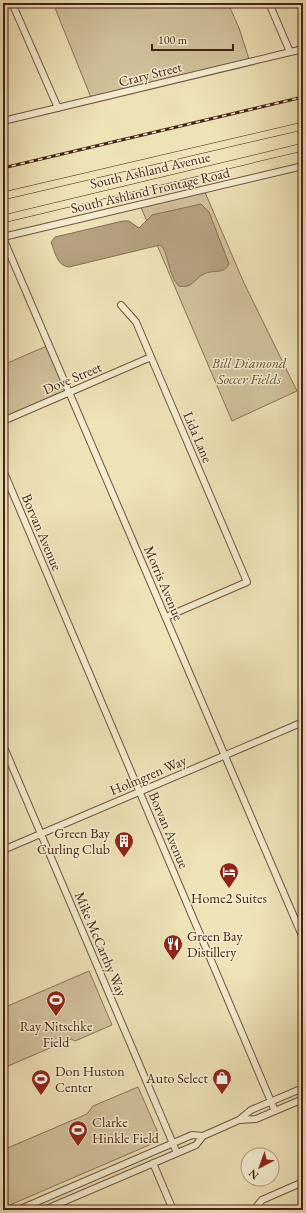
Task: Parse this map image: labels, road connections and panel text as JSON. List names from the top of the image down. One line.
{"streets":{"main road":["South Ashland Avenue"],"street":["Crary Street","South Ashland Frontage Road","Dove Street","Lida Lane","Borvan Avenue","Morris Avenue","Holmgren Way","Mike McCarthy Way"]},"crossings":[["South Ashland Frontage Road","Morris Avenue"],["Dove Street","Lida Lane"],["Dove Street","Morris Avenue"],["Lida Lane","Morris Avenue"],["Borvan Avenue","Holmgren Way"],["Morris Avenue","Holmgren Way"],["Holmgren Way","Mike McCarthy Way"]],"parks":["Bill Diamond Soccer Fields"],"places":{"building":["Green Bay Curling Club"],"hotel":["Home2 Suites"],"restaurant":["Green Bay Distillery"],"sports":["Ray Nitschke Field","Don Huston Center","Clarke Hinkle Field"],"shop":["Auto Select"]},"scale_bar":"100 m","north":"bottom left"}
